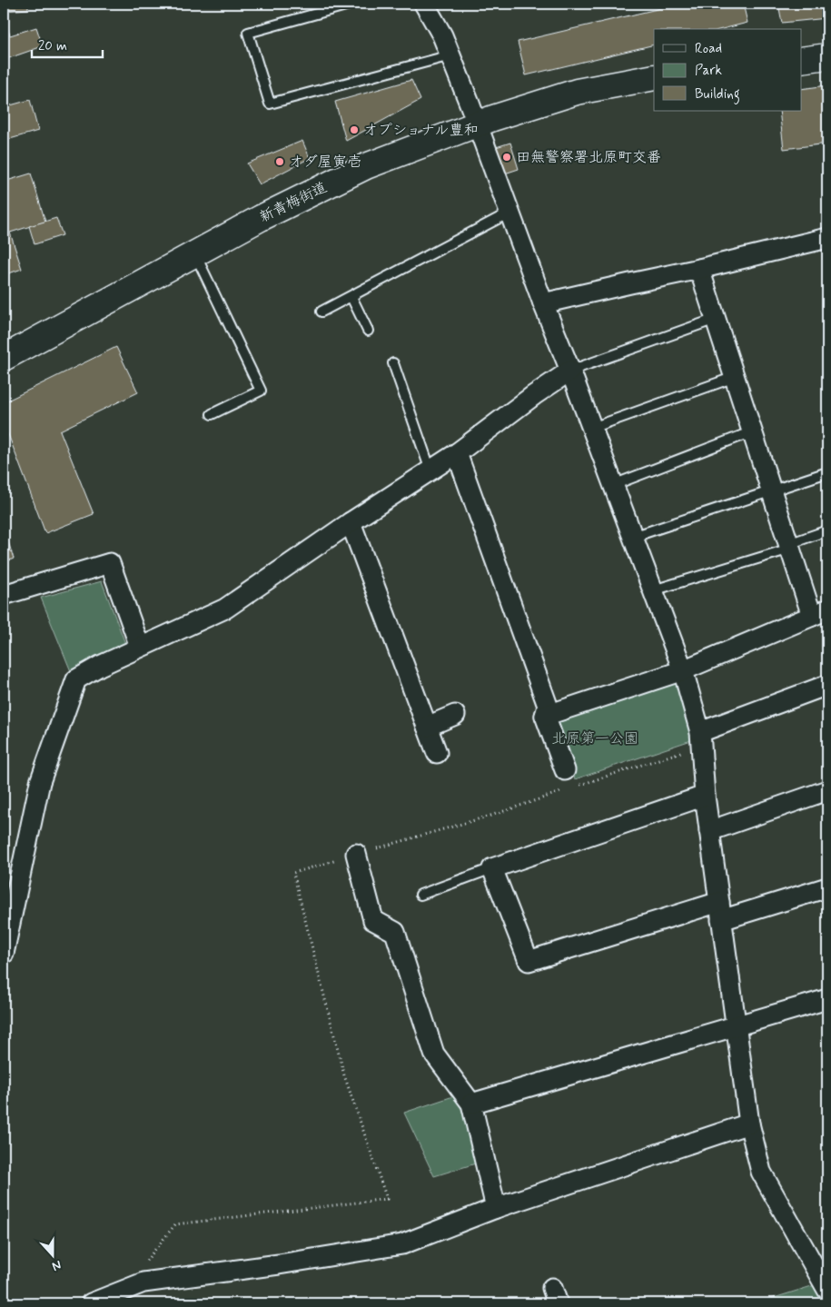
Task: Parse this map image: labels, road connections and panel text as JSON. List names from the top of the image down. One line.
{"streets":{"main road":["新青梅街道"]},"parks":["北原第一公園"],"places":["オプショナル豊和","田無警察署北原町交番","オダ屋寅壱"],"legend":["Road","Park","Building"],"scale_bar":"20 m","north":"bottom"}
